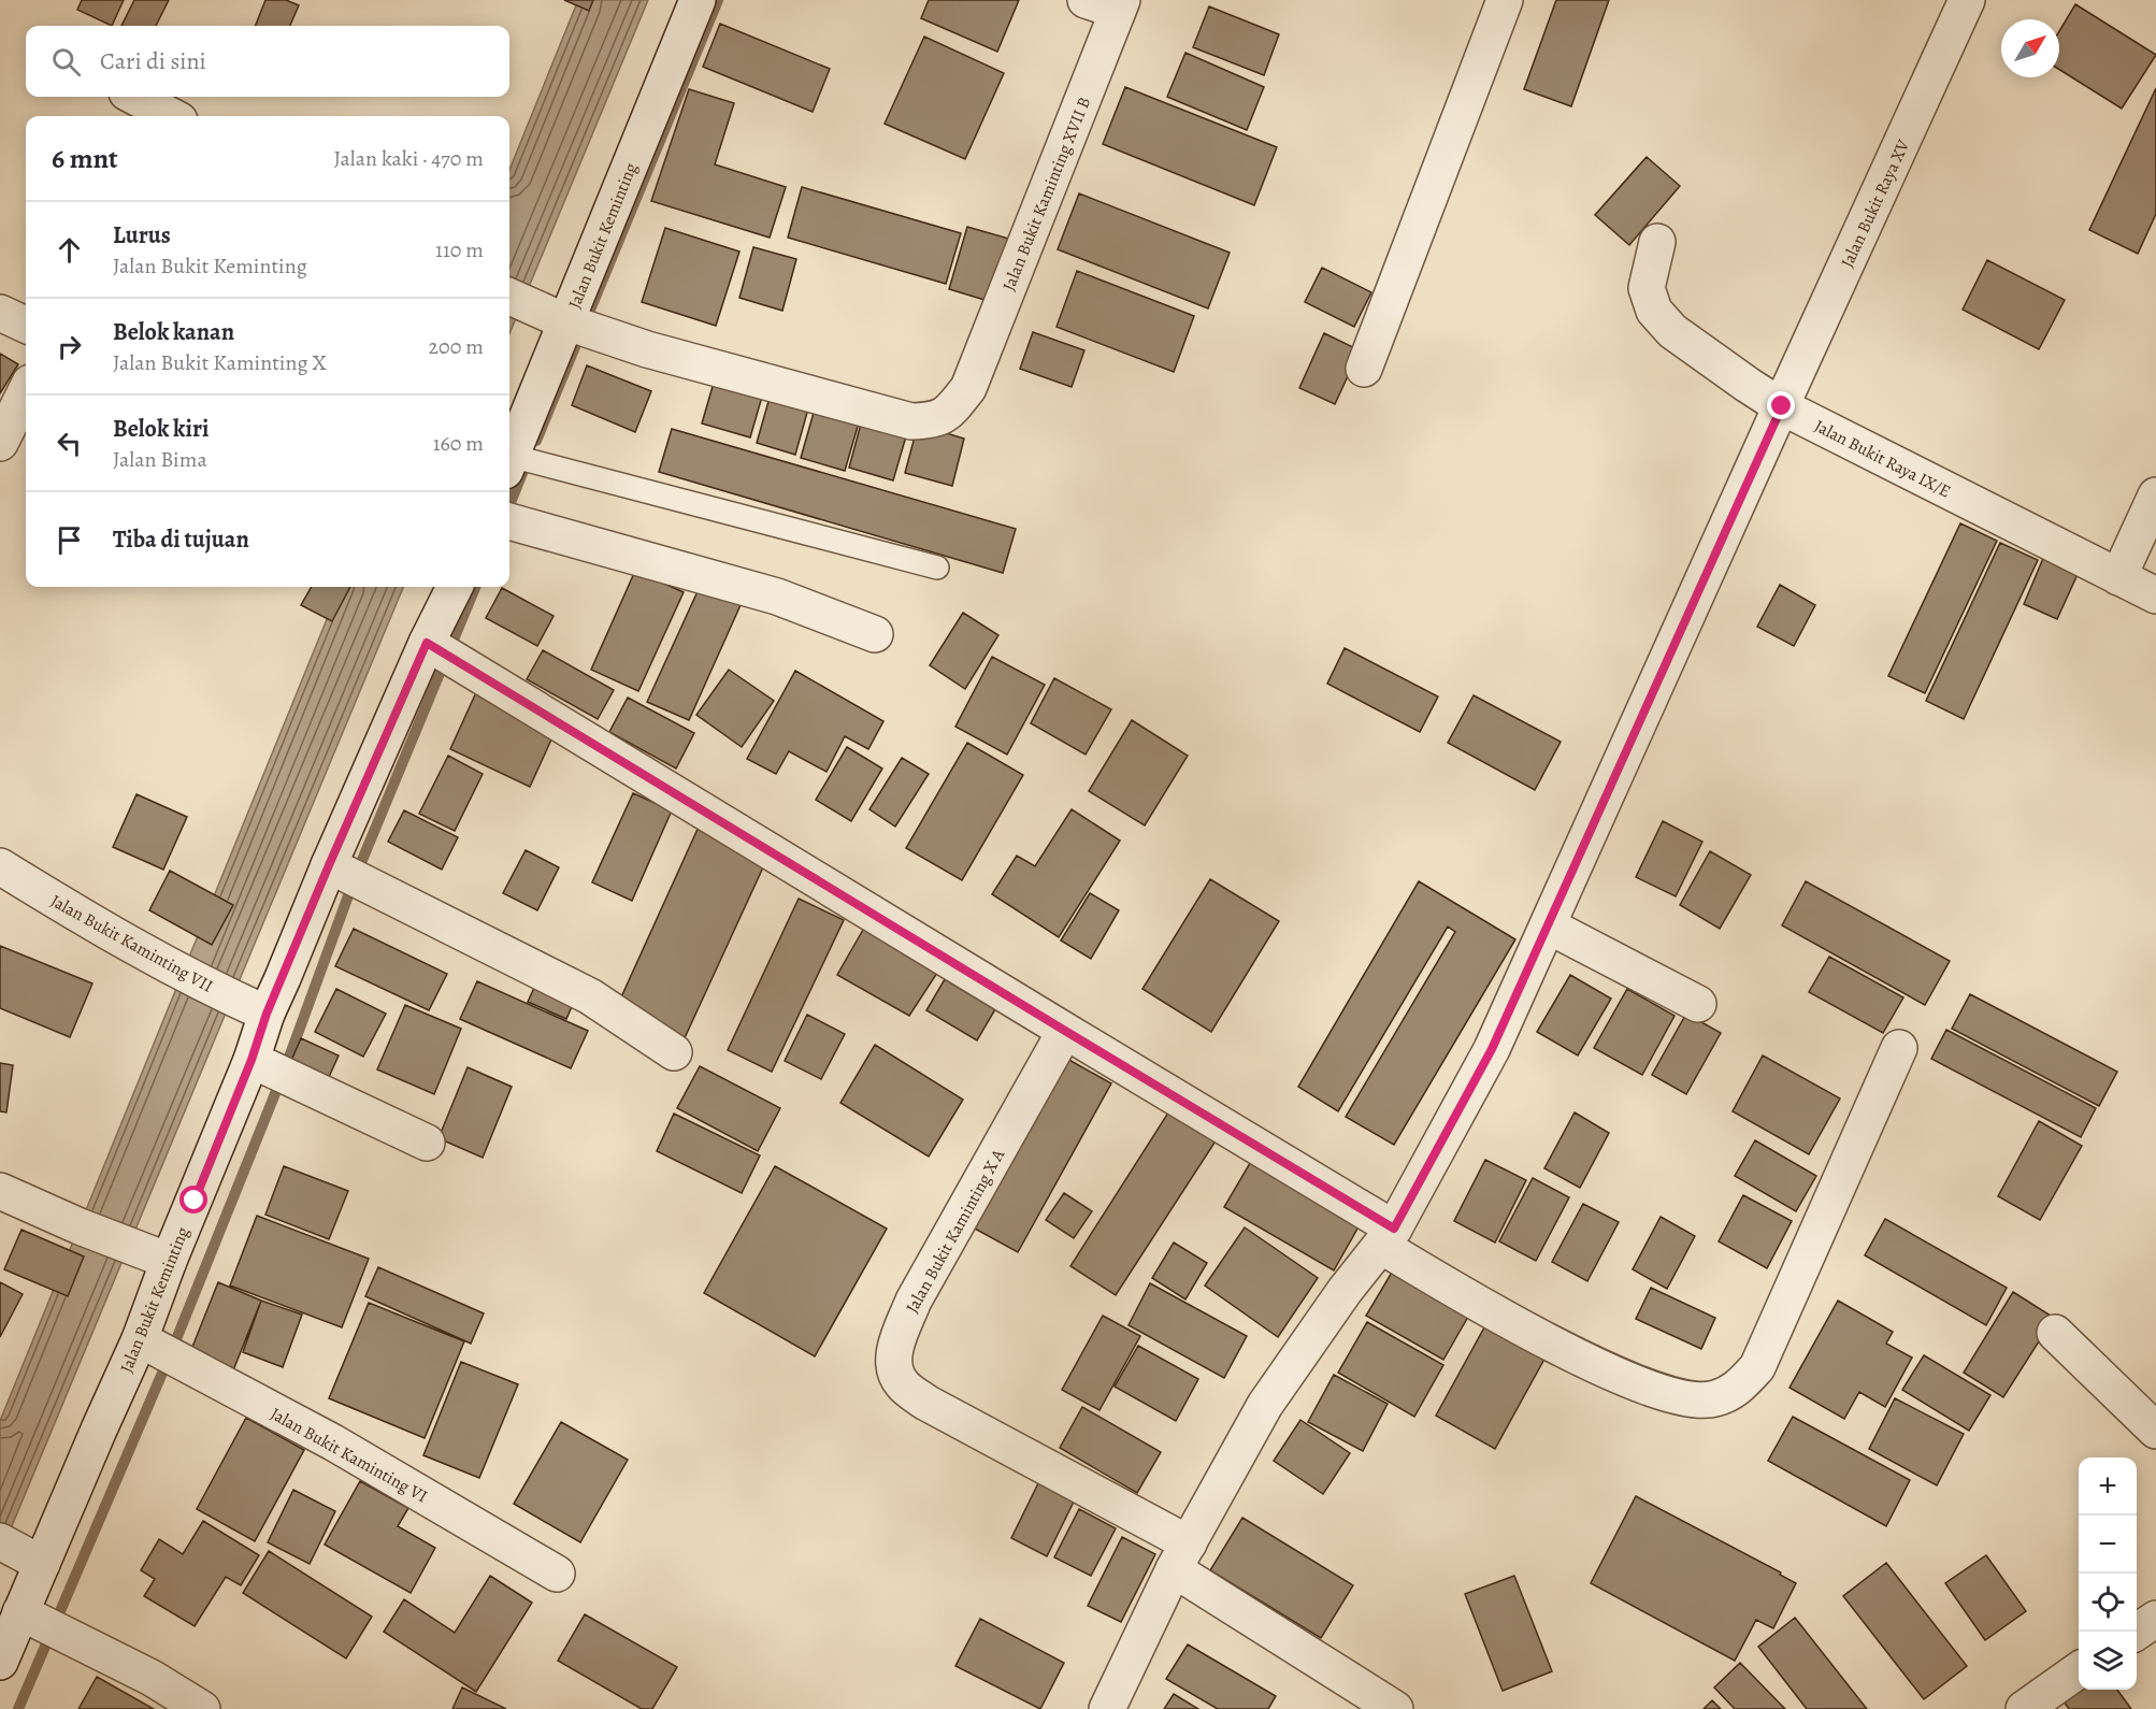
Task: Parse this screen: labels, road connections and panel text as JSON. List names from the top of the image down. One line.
{"streets":{"street":["Jalan Bukit Kaminting XVII B","Jalan Bukit Raya XV","Jalan Bukit Keminting","Jalan Bukit Raya IX/E","Jalan Bukit Kaminting VII","Jalan Bukit Kaminting X A","Jalan Bukit Kaminting VI"]},"crossings":[["Jalan Bukit Kaminting XVII B","Jalan Bukit Keminting"],["Jalan Bukit Raya XV","Jalan Bukit Raya IX/E"],["Jalan Bukit Raya XV","Jalan Bukit Kaminting X A"],["Jalan Bukit Keminting","Jalan Bukit Kaminting VII"],["Jalan Bukit Keminting","Jalan Bukit Kaminting VI"]],"north":"top right","page":{"search":"Cari di sini","heading":["6 mnt","Jalan kaki · 470 m"],"list":[["Lurus","Jalan Bukit Keminting","110 m"],["Belok kanan","Jalan Bukit Kaminting X","200 m"],["Belok kiri","Jalan Bima","160 m"],"Tiba di tujuan"],"map_buttons":["+","−"]}}
